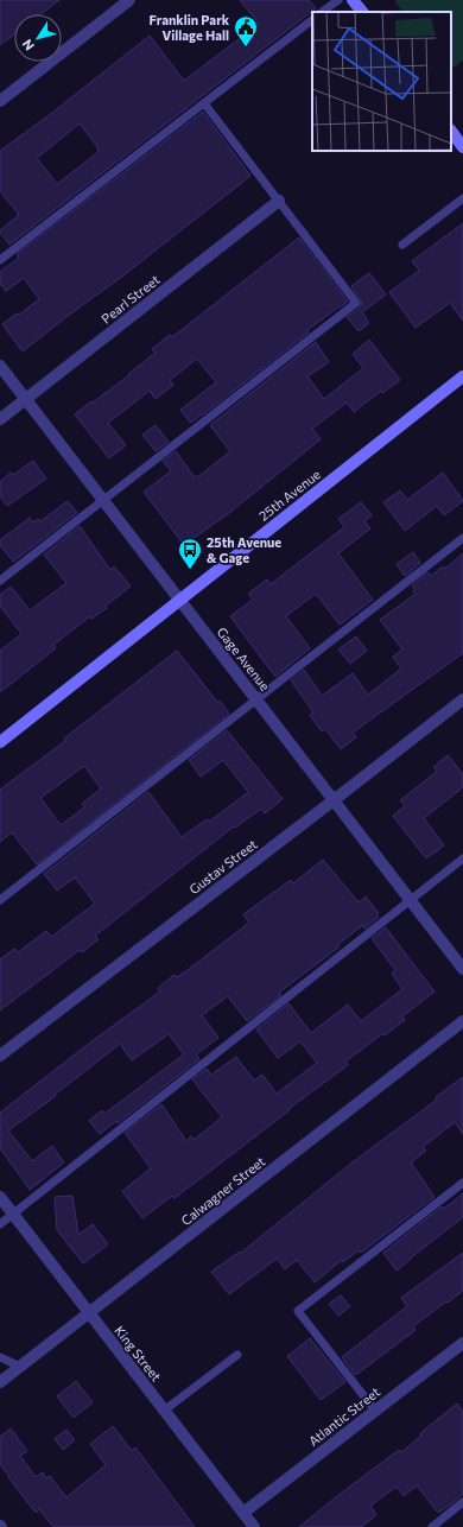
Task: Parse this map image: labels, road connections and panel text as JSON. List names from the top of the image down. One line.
{"streets":{"street":["Pearl Street","25th Avenue","Gage Avenue","Gustav Street","Calwagner Street","King Street","Atlantic Street"]},"crossings":[["Pearl Street","Gage Avenue"],["25th Avenue","Gage Avenue"],["Gage Avenue","Gustav Street"],["Calwagner Street","King Street"],["King Street","Atlantic Street"]],"places":{"public building":["Franklin Park Village Hall"],"bus stop":["25th Avenue & Gage"]},"north":"bottom left"}
